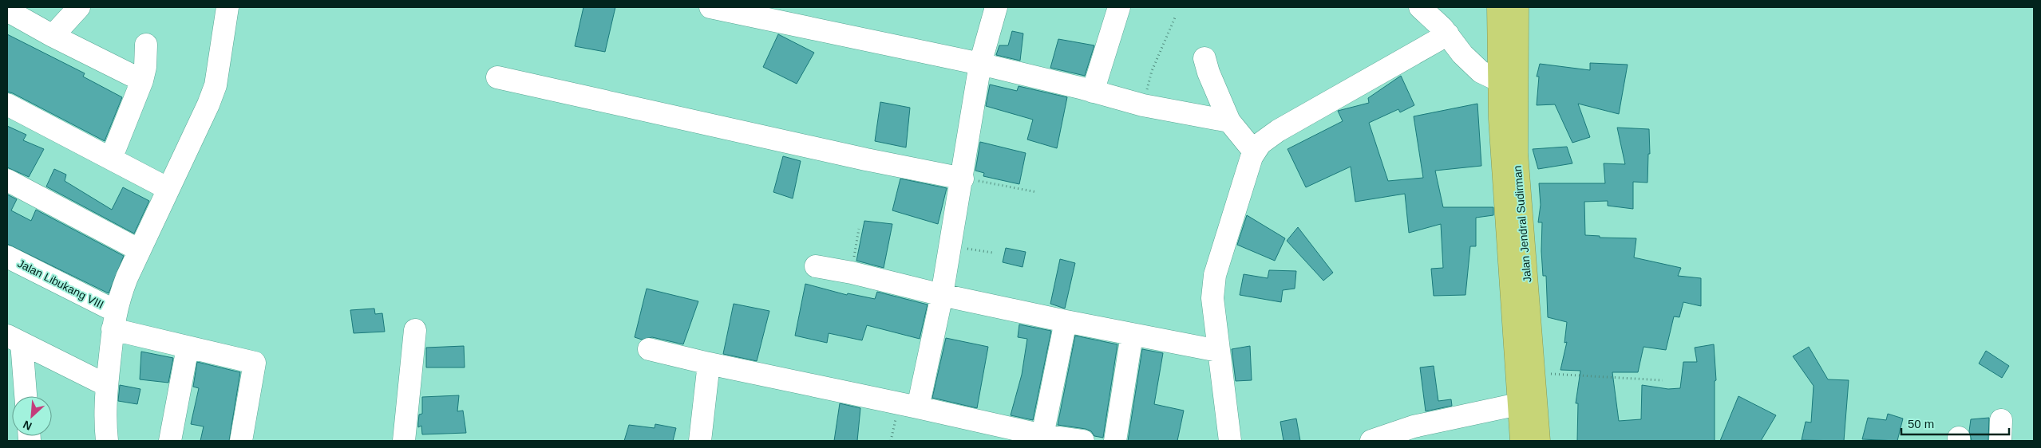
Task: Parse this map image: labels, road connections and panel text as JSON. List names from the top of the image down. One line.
{"streets":{"highway":["Jalan Jendral Sudirman"],"street":["Jalan Libukang VIII"]},"scale_bar":"50 m","north":"bottom left"}
